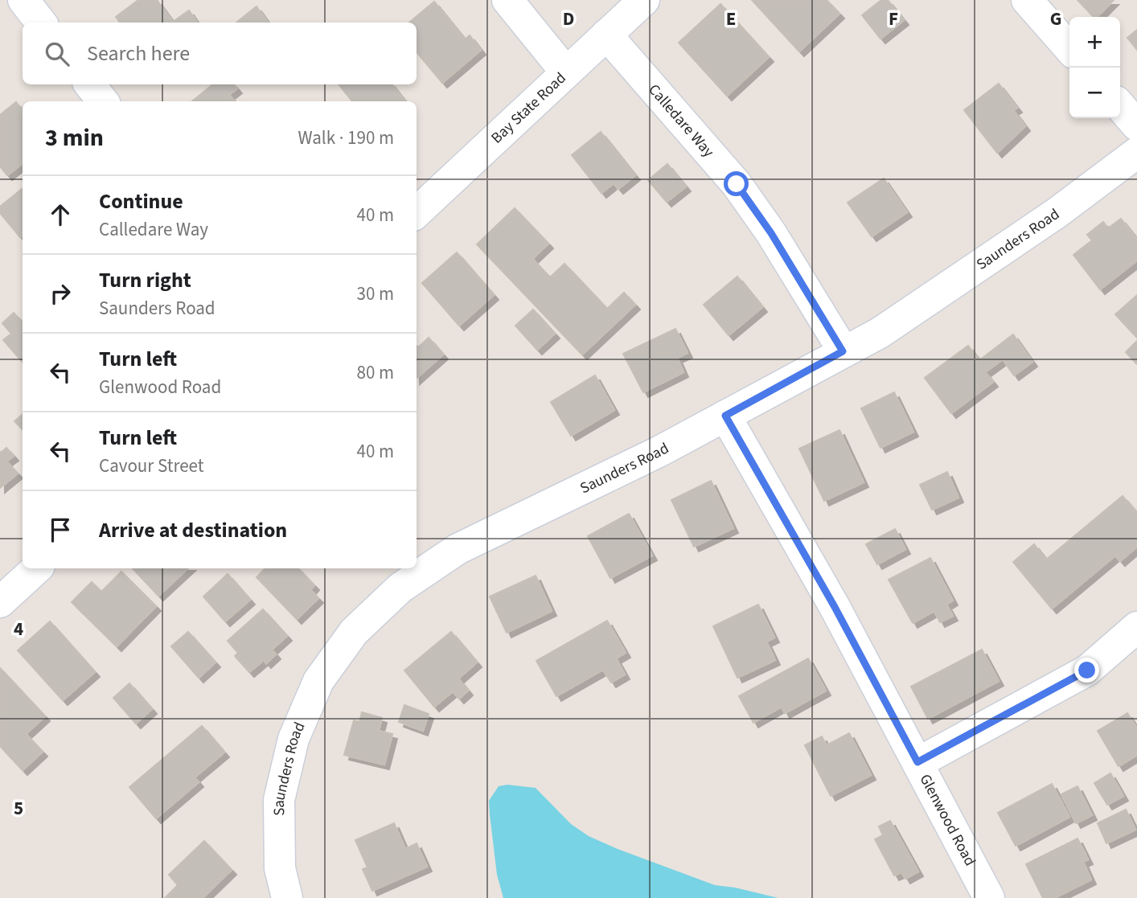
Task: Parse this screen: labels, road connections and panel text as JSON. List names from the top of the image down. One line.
{"streets":{"street":["Bay State Road","Calledare Way","Saunders Road","Glenwood Road"]},"crossings":[["Bay State Road","Calledare Way"],["Calledare Way","Saunders Road"],["Saunders Road","Glenwood Road"]],"page":{"map_buttons":["+","−"],"search":"Search here","heading":["3 min","Walk · 190 m"],"list":[["Continue","Calledare Way","40 m"],["Turn right","Saunders Road","30 m"],["Turn left","Glenwood Road","80 m"],["Turn left","Cavour Street","40 m"],"Arrive at destination"]},"grid":{"columns":["D","E","F","G"],"rows":["4","5"]}}
